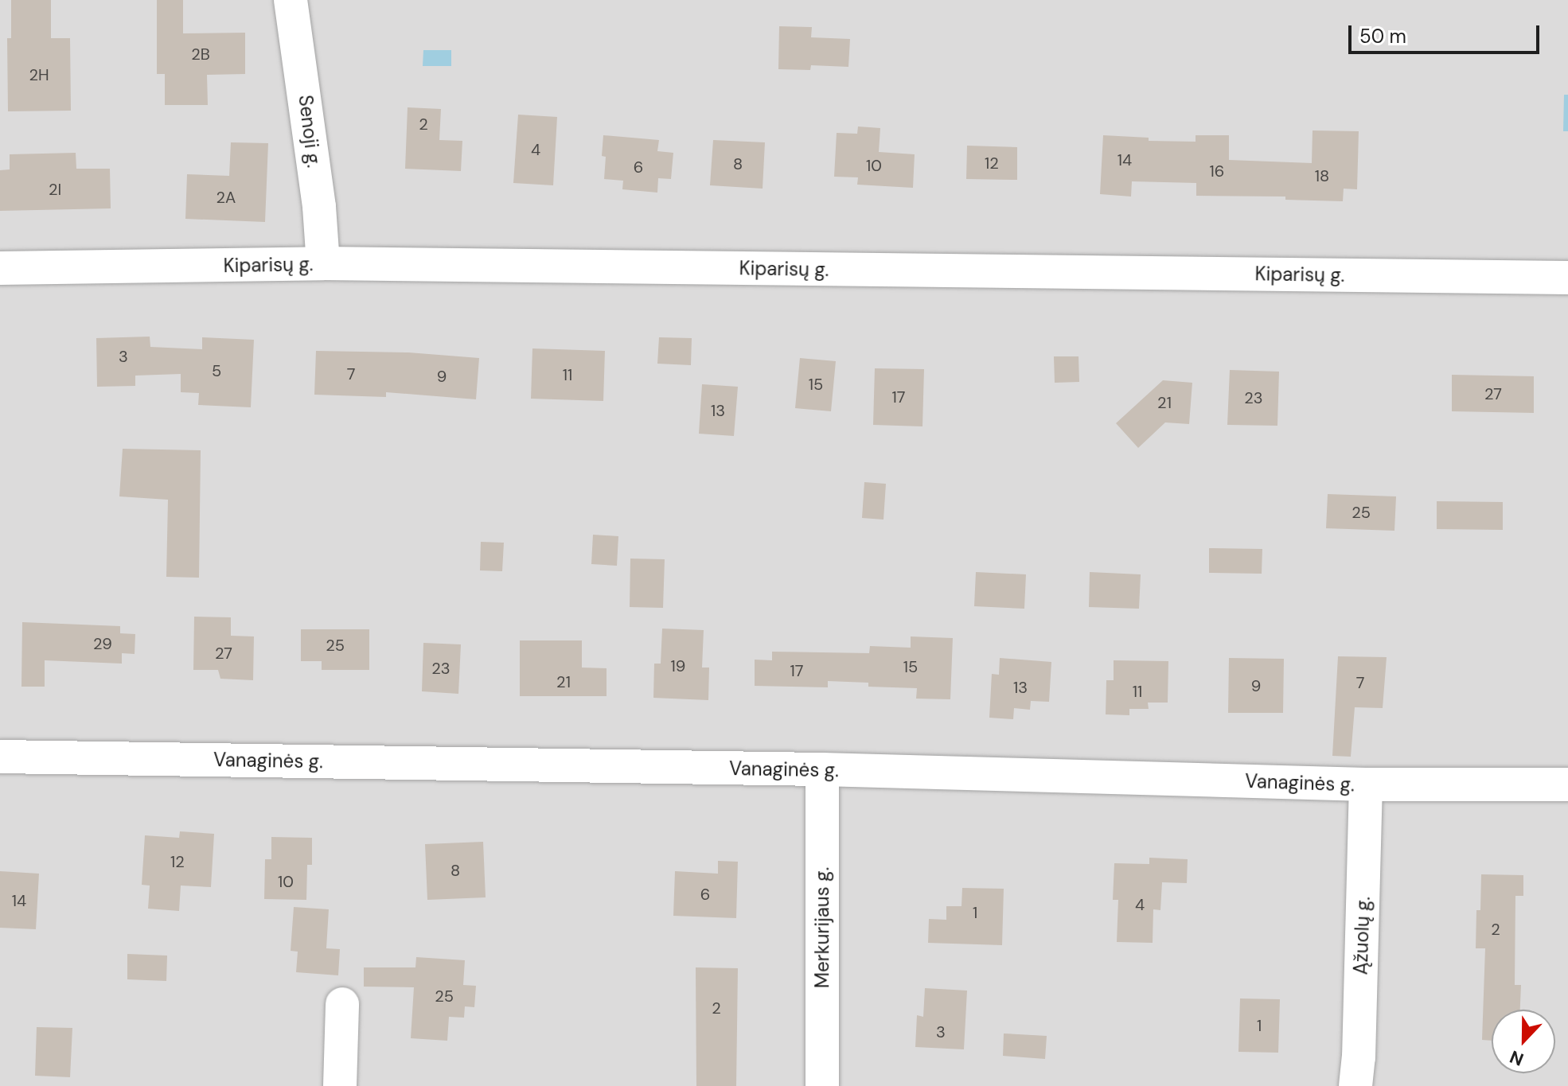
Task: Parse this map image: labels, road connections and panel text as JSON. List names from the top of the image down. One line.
{"streets":{"street":["Senoji g.","Kiparisų g.","Vanaginės g.","Merkurijaus g.","Ąžuolų g."]},"crossings":[["Senoji g.","Kiparisų g."],["Vanaginės g.","Merkurijaus g."],["Vanaginės g.","Ąžuolų g."]],"house_numbers":["2B","2H","2","4","14","12","8","10","6","16","18","2I","2A","3","5","7","11","9","15","27","17","23","21","13","25","29","25","27","19","15","23","17","21","7","9","13","11","12","8","10","6","14","4","1","2","25","2","1","3"],"scale_bar":"50 m","north":"bottom"}
